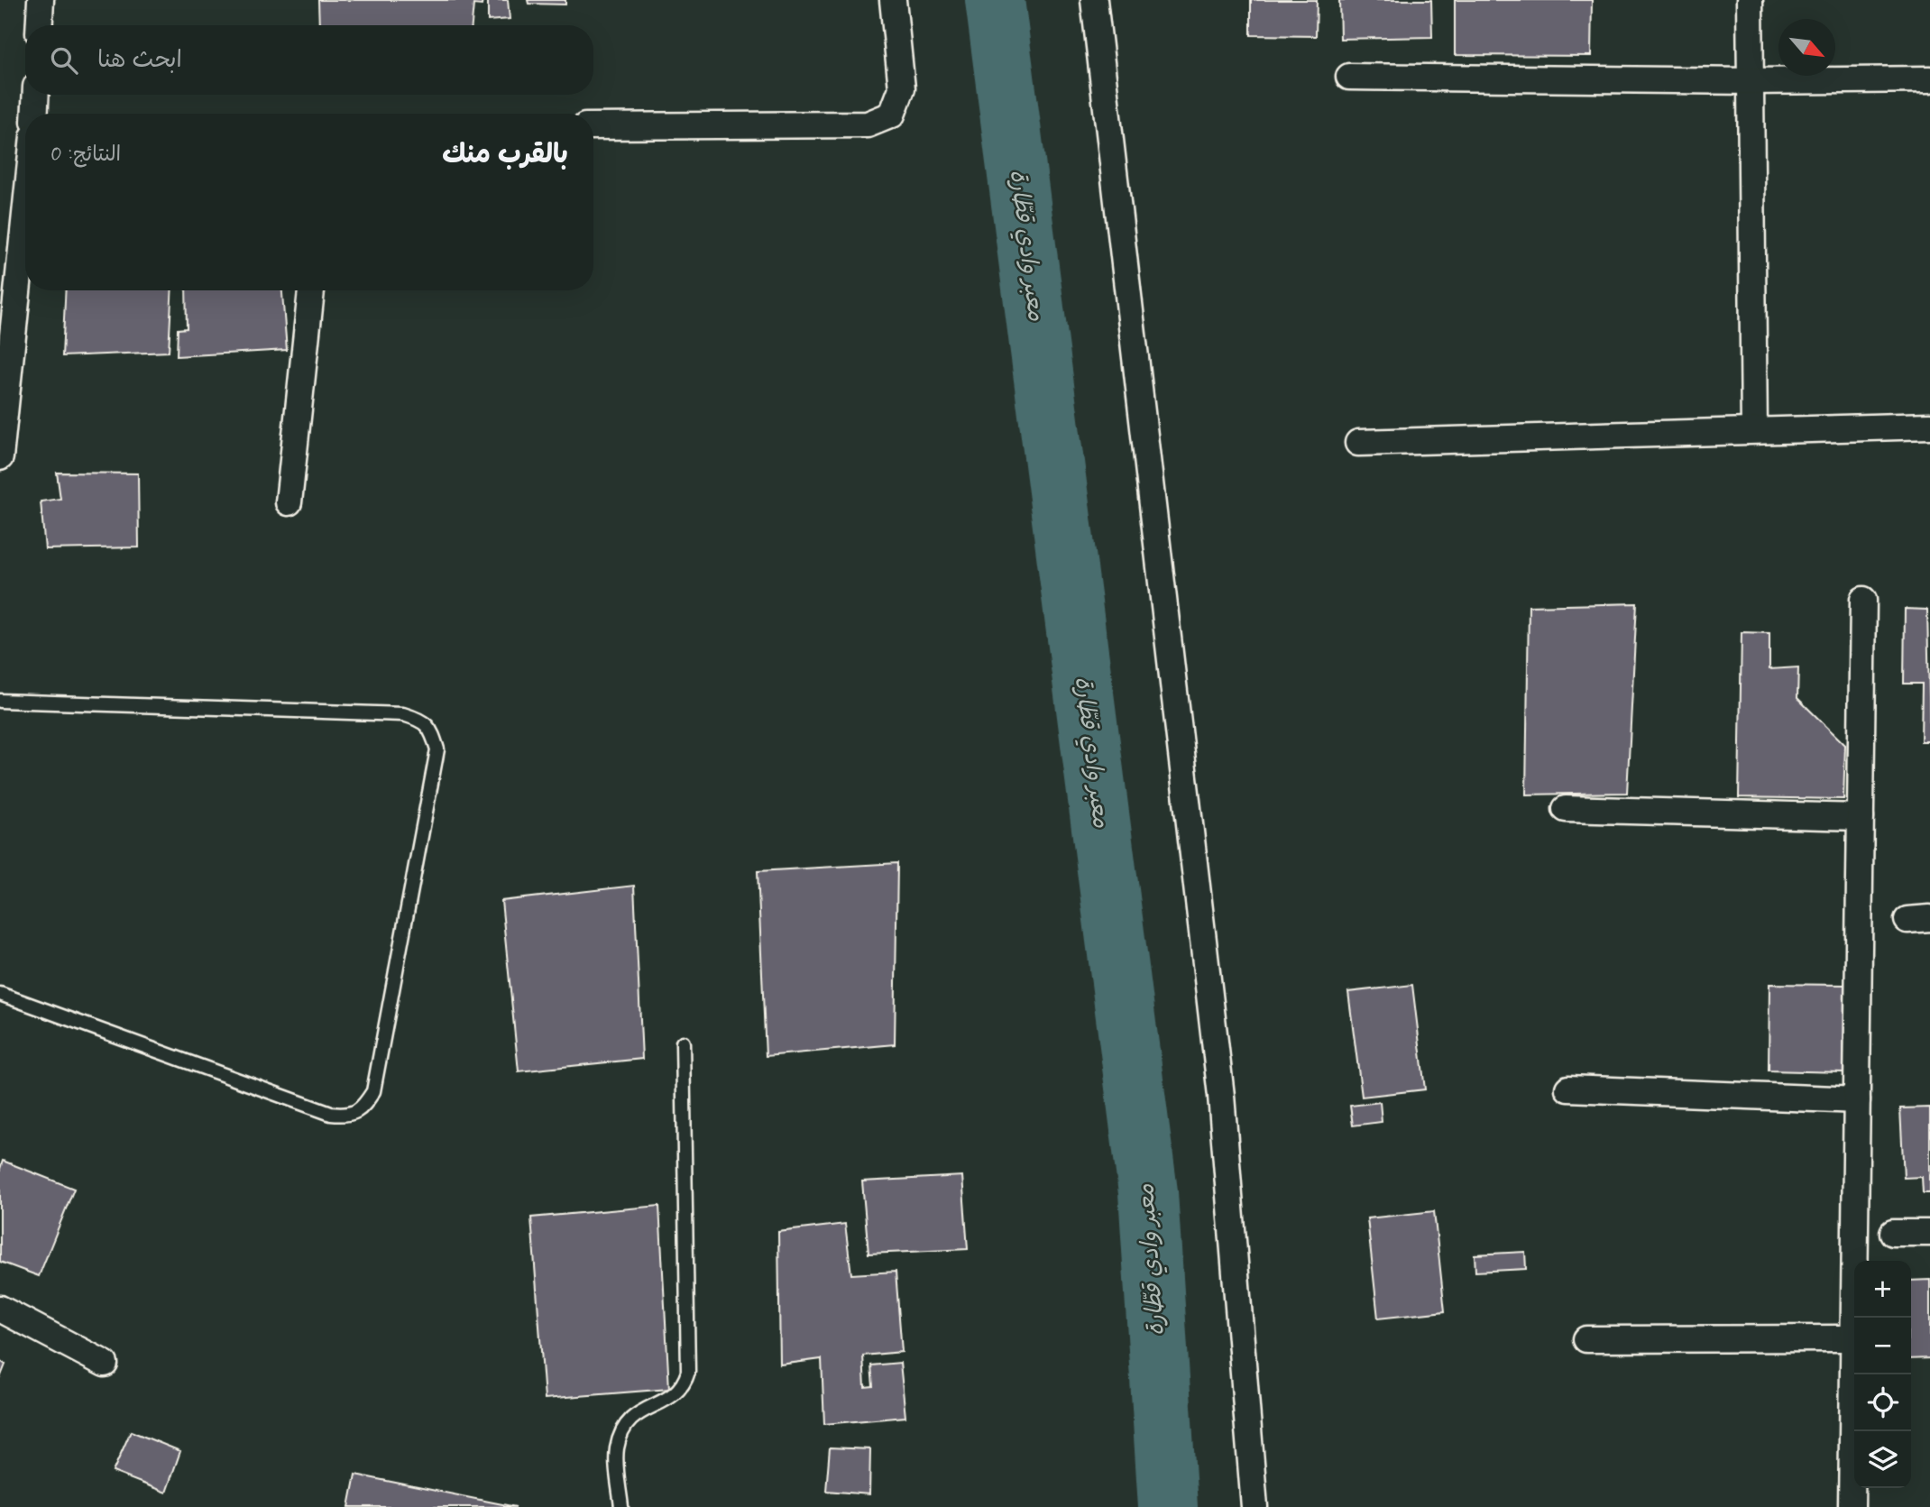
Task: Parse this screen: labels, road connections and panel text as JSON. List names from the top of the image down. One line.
{"water":["معبر وادي قطّارة"],"north":"bottom right","page":{"search":"ابحث هنا","heading":["بالقرب منك","النتائج: 0"],"map_buttons":["+","−"]}}
